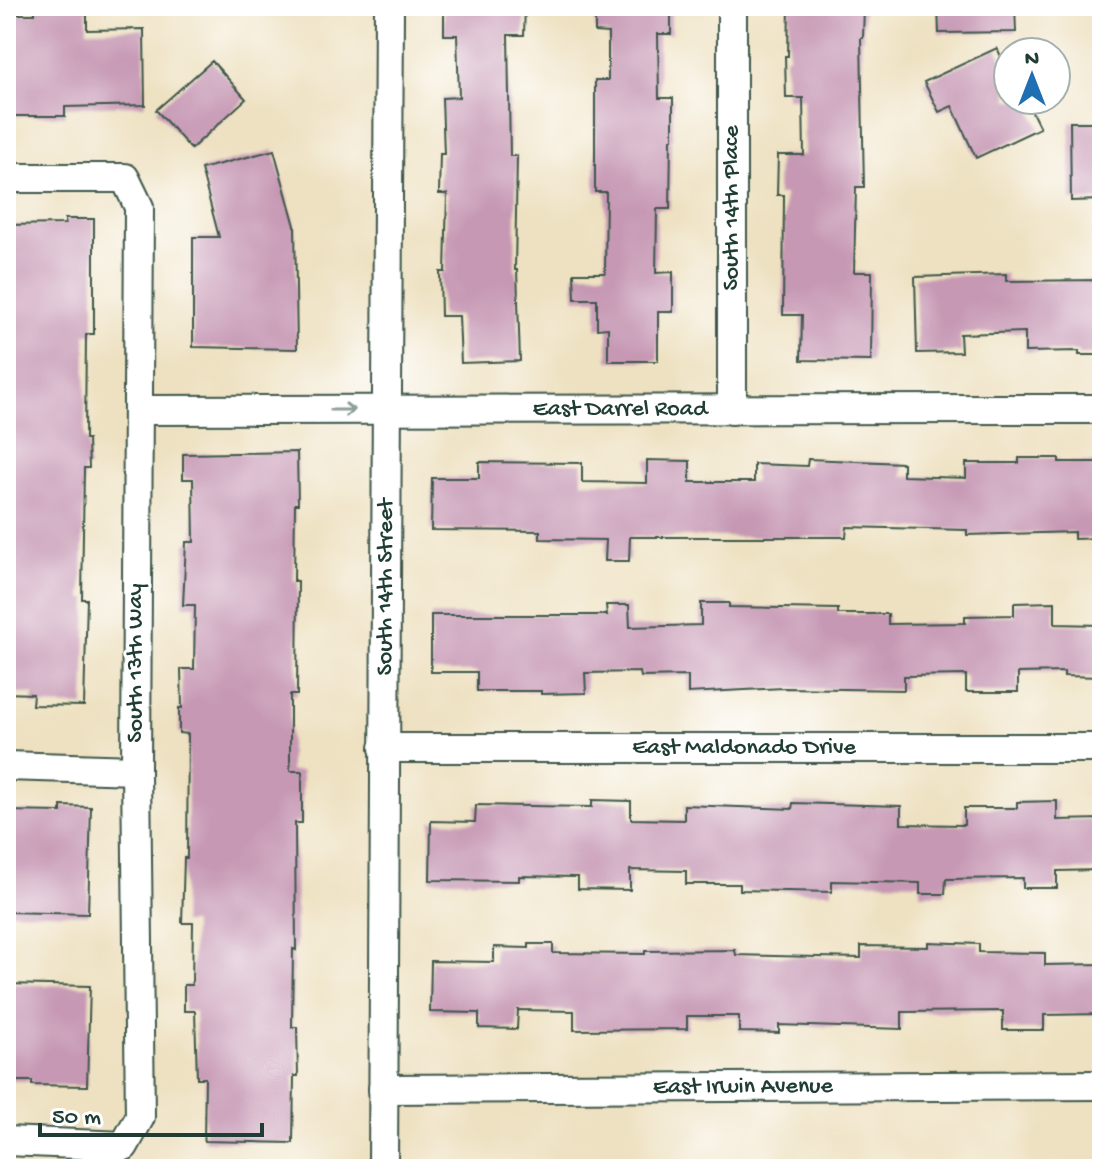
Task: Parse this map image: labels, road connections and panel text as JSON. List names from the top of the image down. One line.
{"streets":{"street":["South 14th Place","East Darrel Road","South 14th Street","South 13th Way","East Maldonado Drive","East Irwin Avenue"]},"crossings":[["South 14th Place","East Darrel Road"],["East Darrel Road","South 14th Street"],["East Darrel Road","South 13th Way"],["South 14th Street","East Maldonado Drive"],["South 14th Street","East Irwin Avenue"]],"scale_bar":"50 m","north":"top"}
